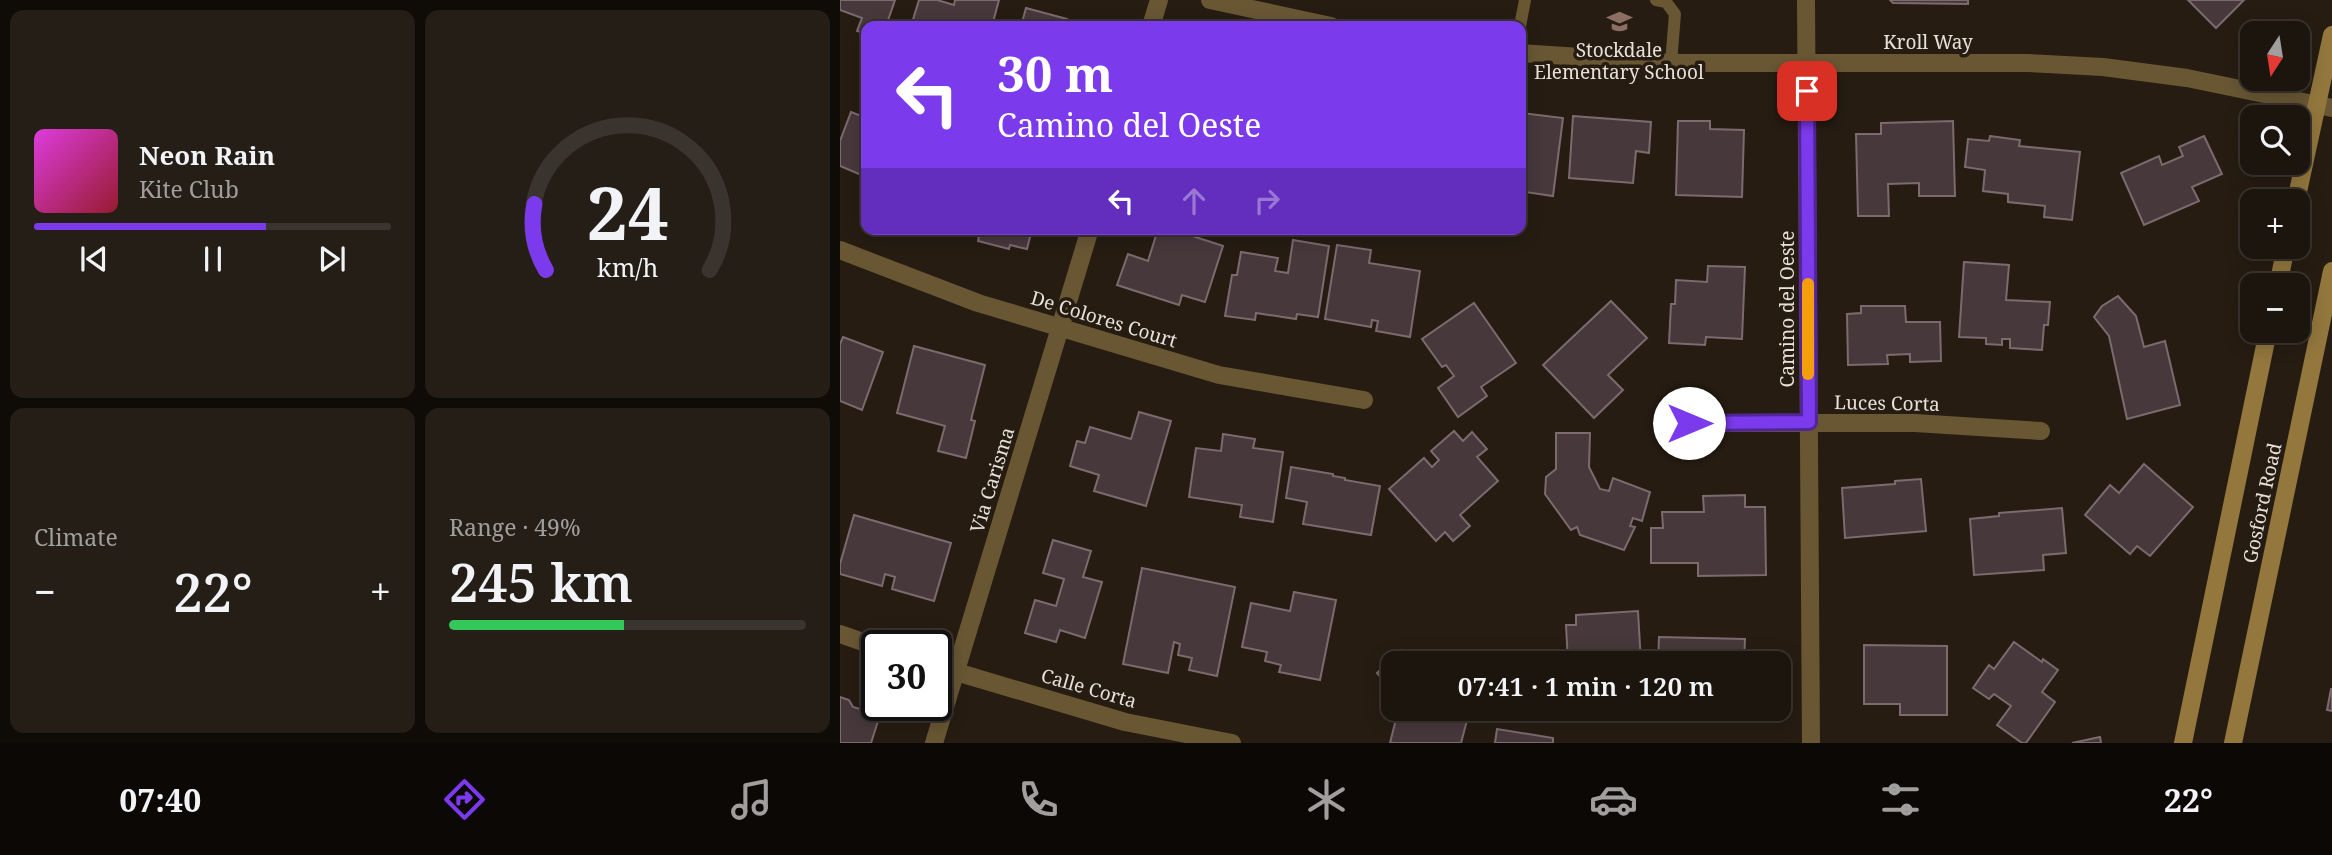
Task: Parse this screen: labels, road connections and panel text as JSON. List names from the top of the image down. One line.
{"streets":{"main road":["Gosford Road"],"street":["Kroll Way","Camino del Oeste","De Colores Court","Luces Corta","Via Carisma","Calle Corta"]},"crossings":[["Kroll Way","Camino del Oeste"],["Camino del Oeste","Luces Corta"],["De Colores Court","Via Carisma"],["Via Carisma","Calle Corta"]],"places":{"school or university":["Stockdale Elementary School"]},"north":"bottom","page":{"map_buttons":["+","−"],"turn":["30 m","Camino del Oeste"],"song":["Neon Rain","Kite Club"],"tile":["Climate",["Range · 49%","245 km"]],"heat":["−","22°","+"],"limit":"30","trip":"07:41 · 1 min · 120 m","tabs":["07:40","22°"],"gauge":["24","km/h"]}}
